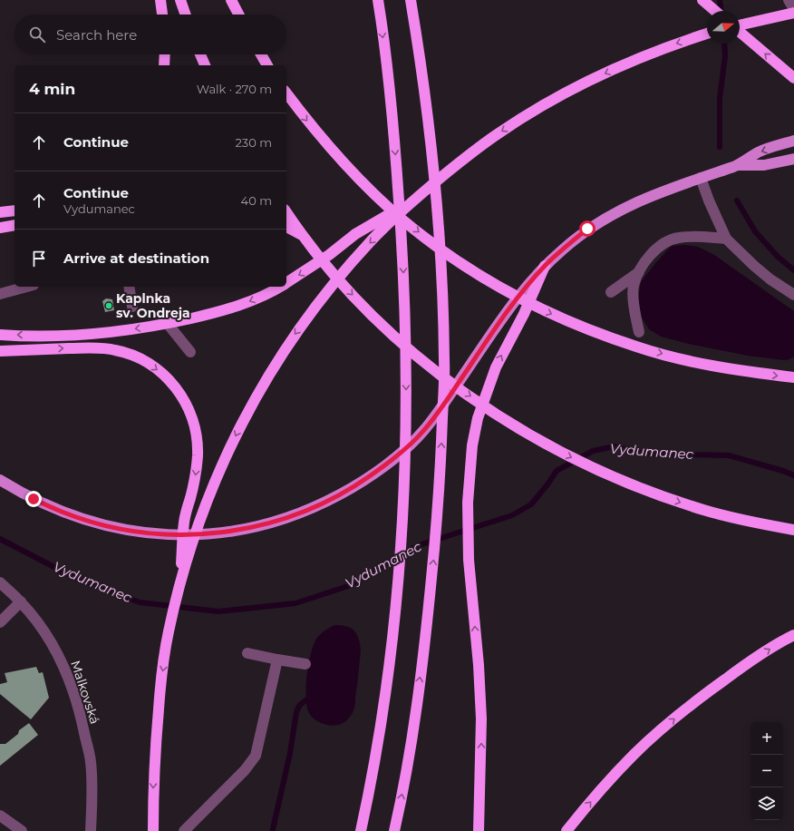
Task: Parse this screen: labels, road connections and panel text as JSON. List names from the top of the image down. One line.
{"streets":{"street":["Malkovská"]},"water":["Vydumanec"],"places":["Kaplnka sv. Ondreja"],"north":"right","page":{"search":"Search here","heading":["4 min","Walk · 270 m"],"list":[["Continue","230 m"],["Continue","Vydumanec","40 m"],"Arrive at destination"],"map_buttons":["+","−"]}}
